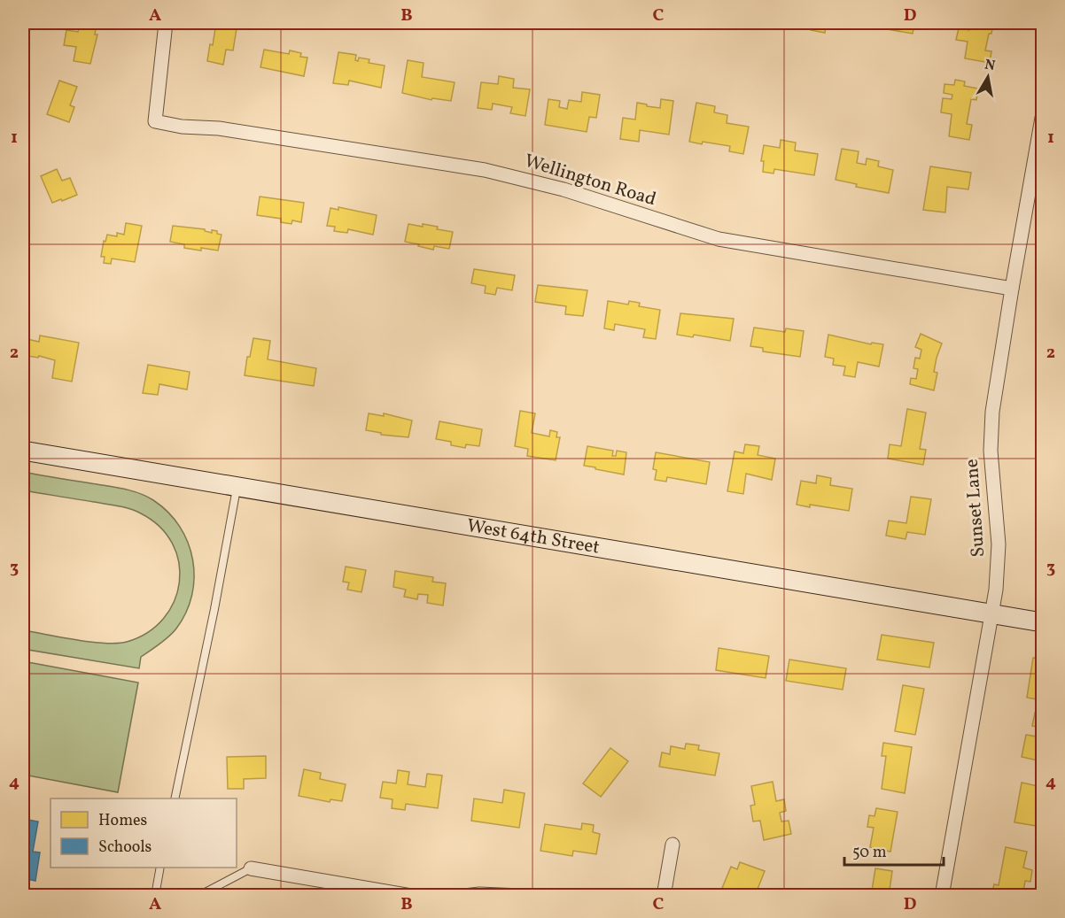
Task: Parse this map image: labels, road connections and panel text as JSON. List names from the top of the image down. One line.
{"streets":{"street":["Wellington Road","Sunset Lane","West 64th Street"]},"crossings":[["Wellington Road","Sunset Lane"],["Sunset Lane","West 64th Street"]],"legend":["Homes","Schools"],"scale_bar":"50 m","north":"top","grid":{"columns":["A","B","C","D"],"rows":["1","2","3","4"]}}
